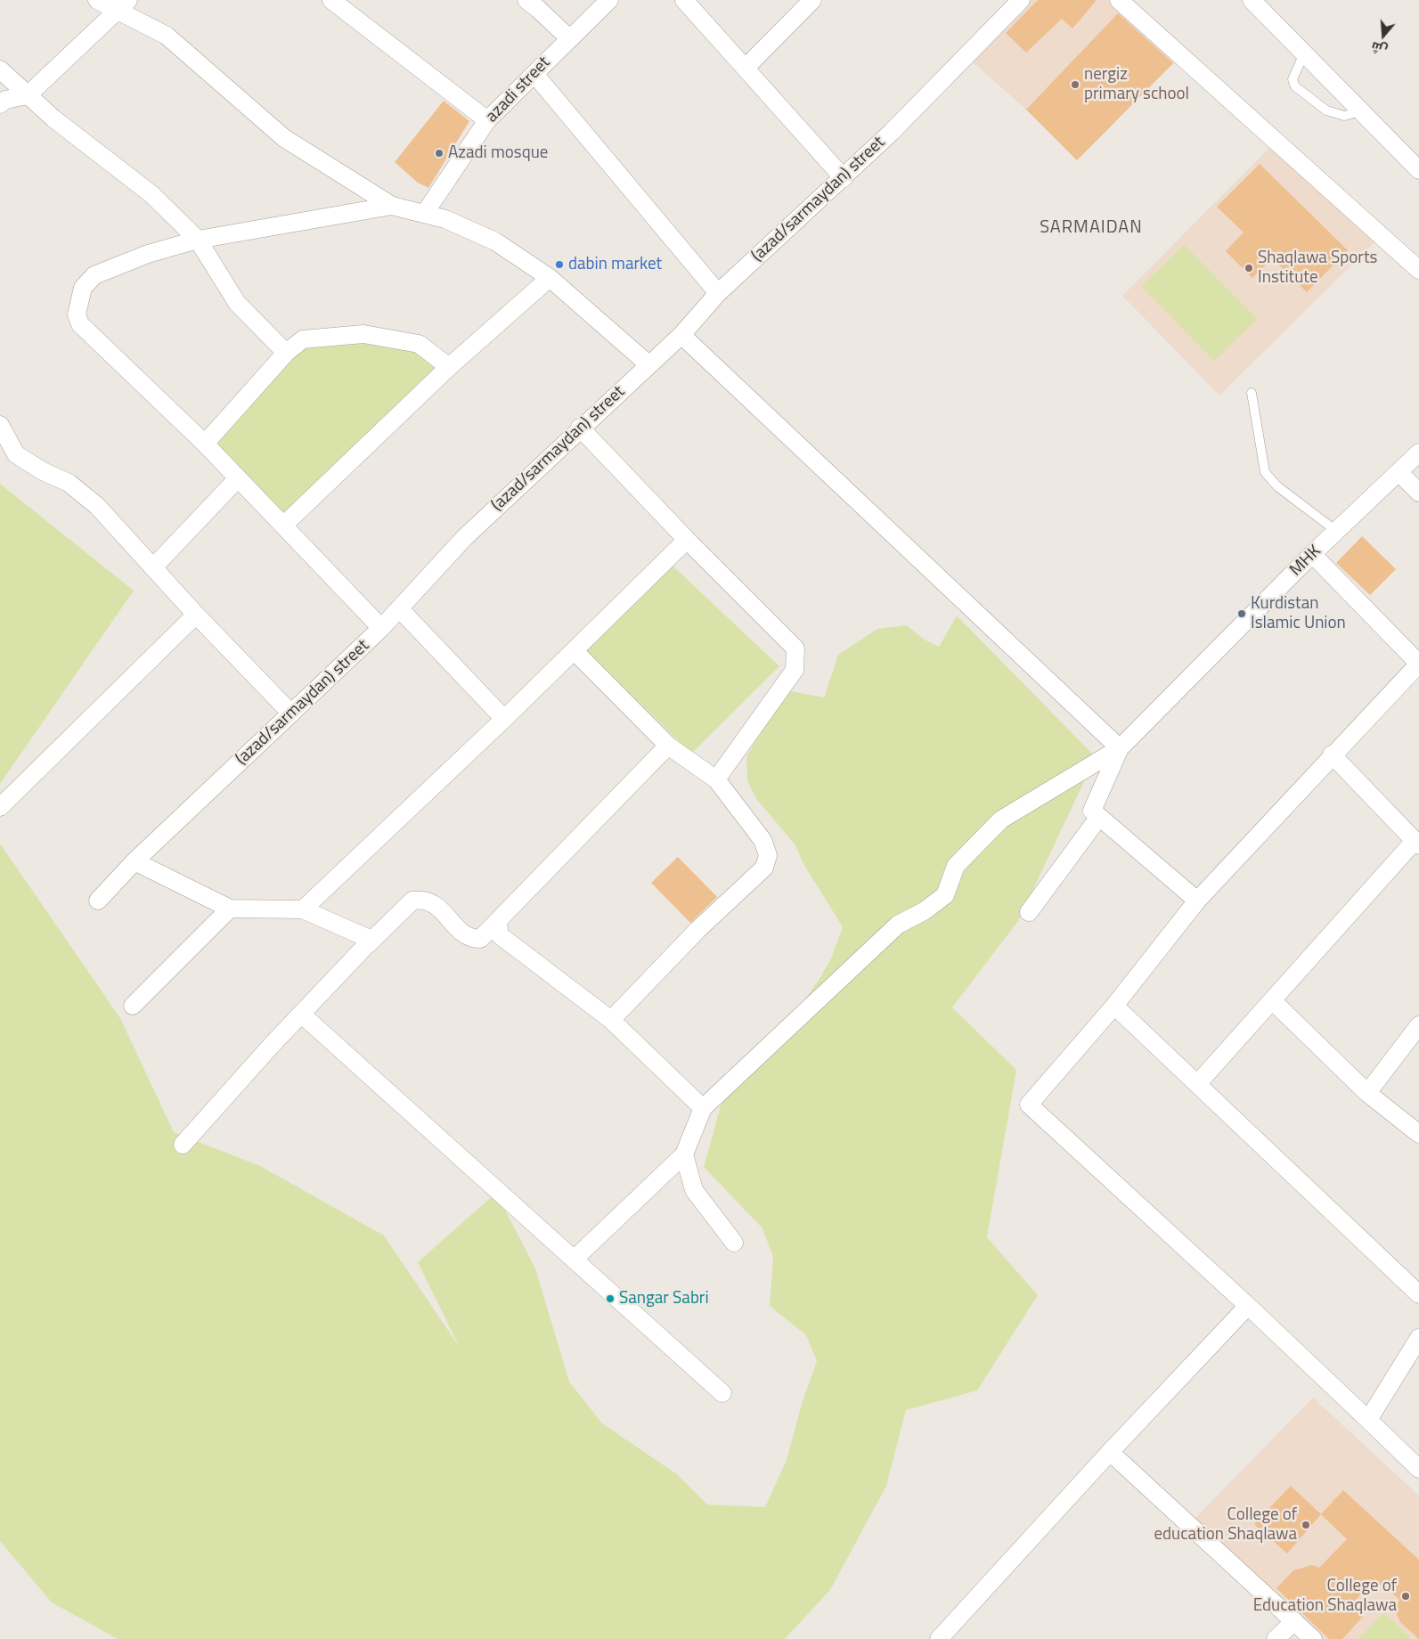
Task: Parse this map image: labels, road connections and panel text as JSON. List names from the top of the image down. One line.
{"streets":{"street":["azadi street","(azad/sarmaydan) street","MHK"]},"districts":["SARMAIDAN"],"places":["nergiz primary school","Azadi mosque","dabin market","Shaqlawa Sports Institute","Kurdistan Islamic Union","Sangar Sabri","College of education Shaqlawa","College of Education Shaqlawa"],"north":"bottom"}
